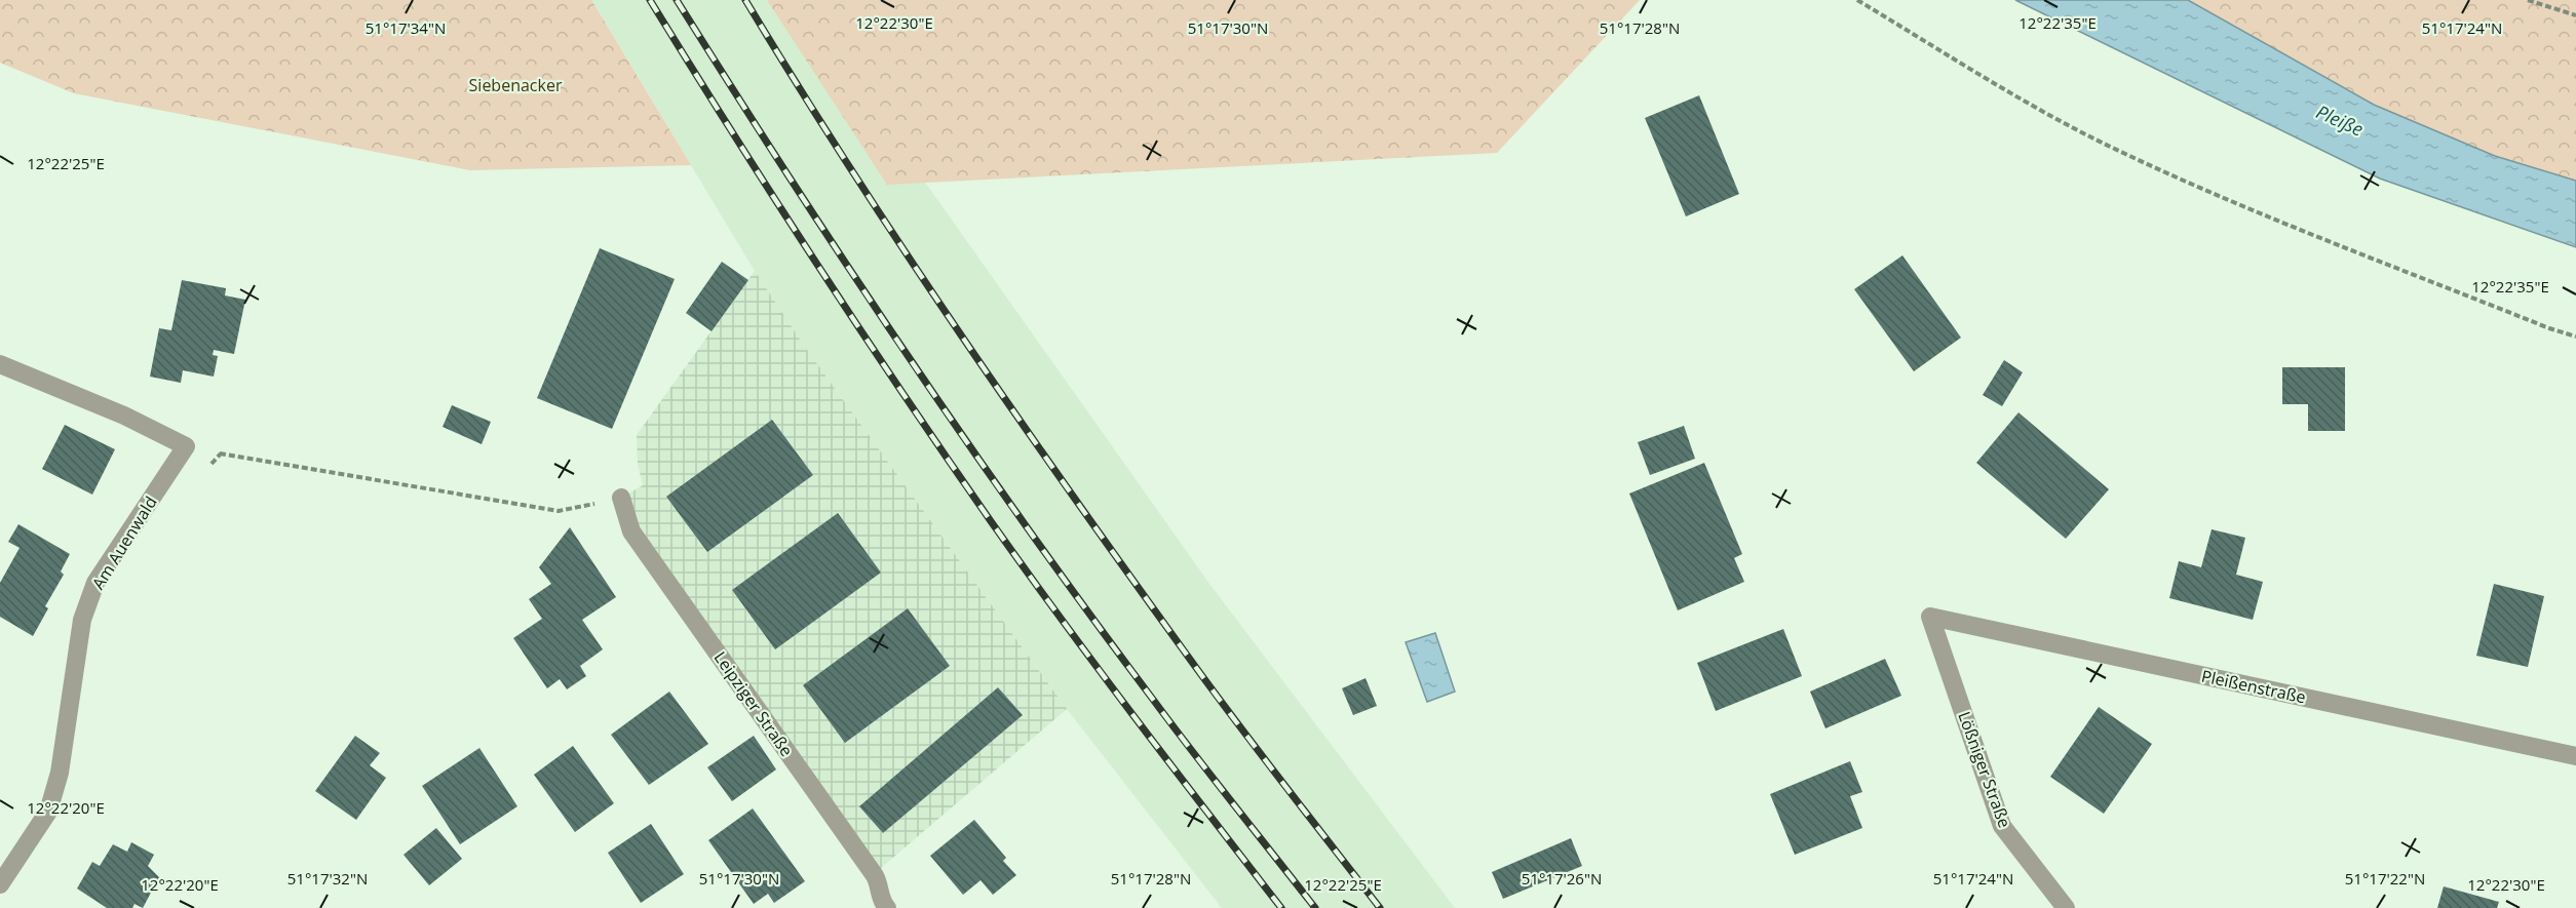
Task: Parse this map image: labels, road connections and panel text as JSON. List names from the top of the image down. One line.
{"streets":{"street":["Am Auenwald","Pleißenstraße","Leipziger Straße","Lößniger Straße"]},"crossings":[["Pleißenstraße","Lößniger Straße"]],"water":["Pleiße"],"parks":["Siebenacker"],"coordinates":["12°22'30\"E","12°22'35\"E","51°17'34\"N","51°17'30\"N","51°17'28\"N","51°17'24\"N","12°22'25\"E","12°22'20\"E","51°17'32\"N","51°17'26\"N","51°17'22\"N"]}
